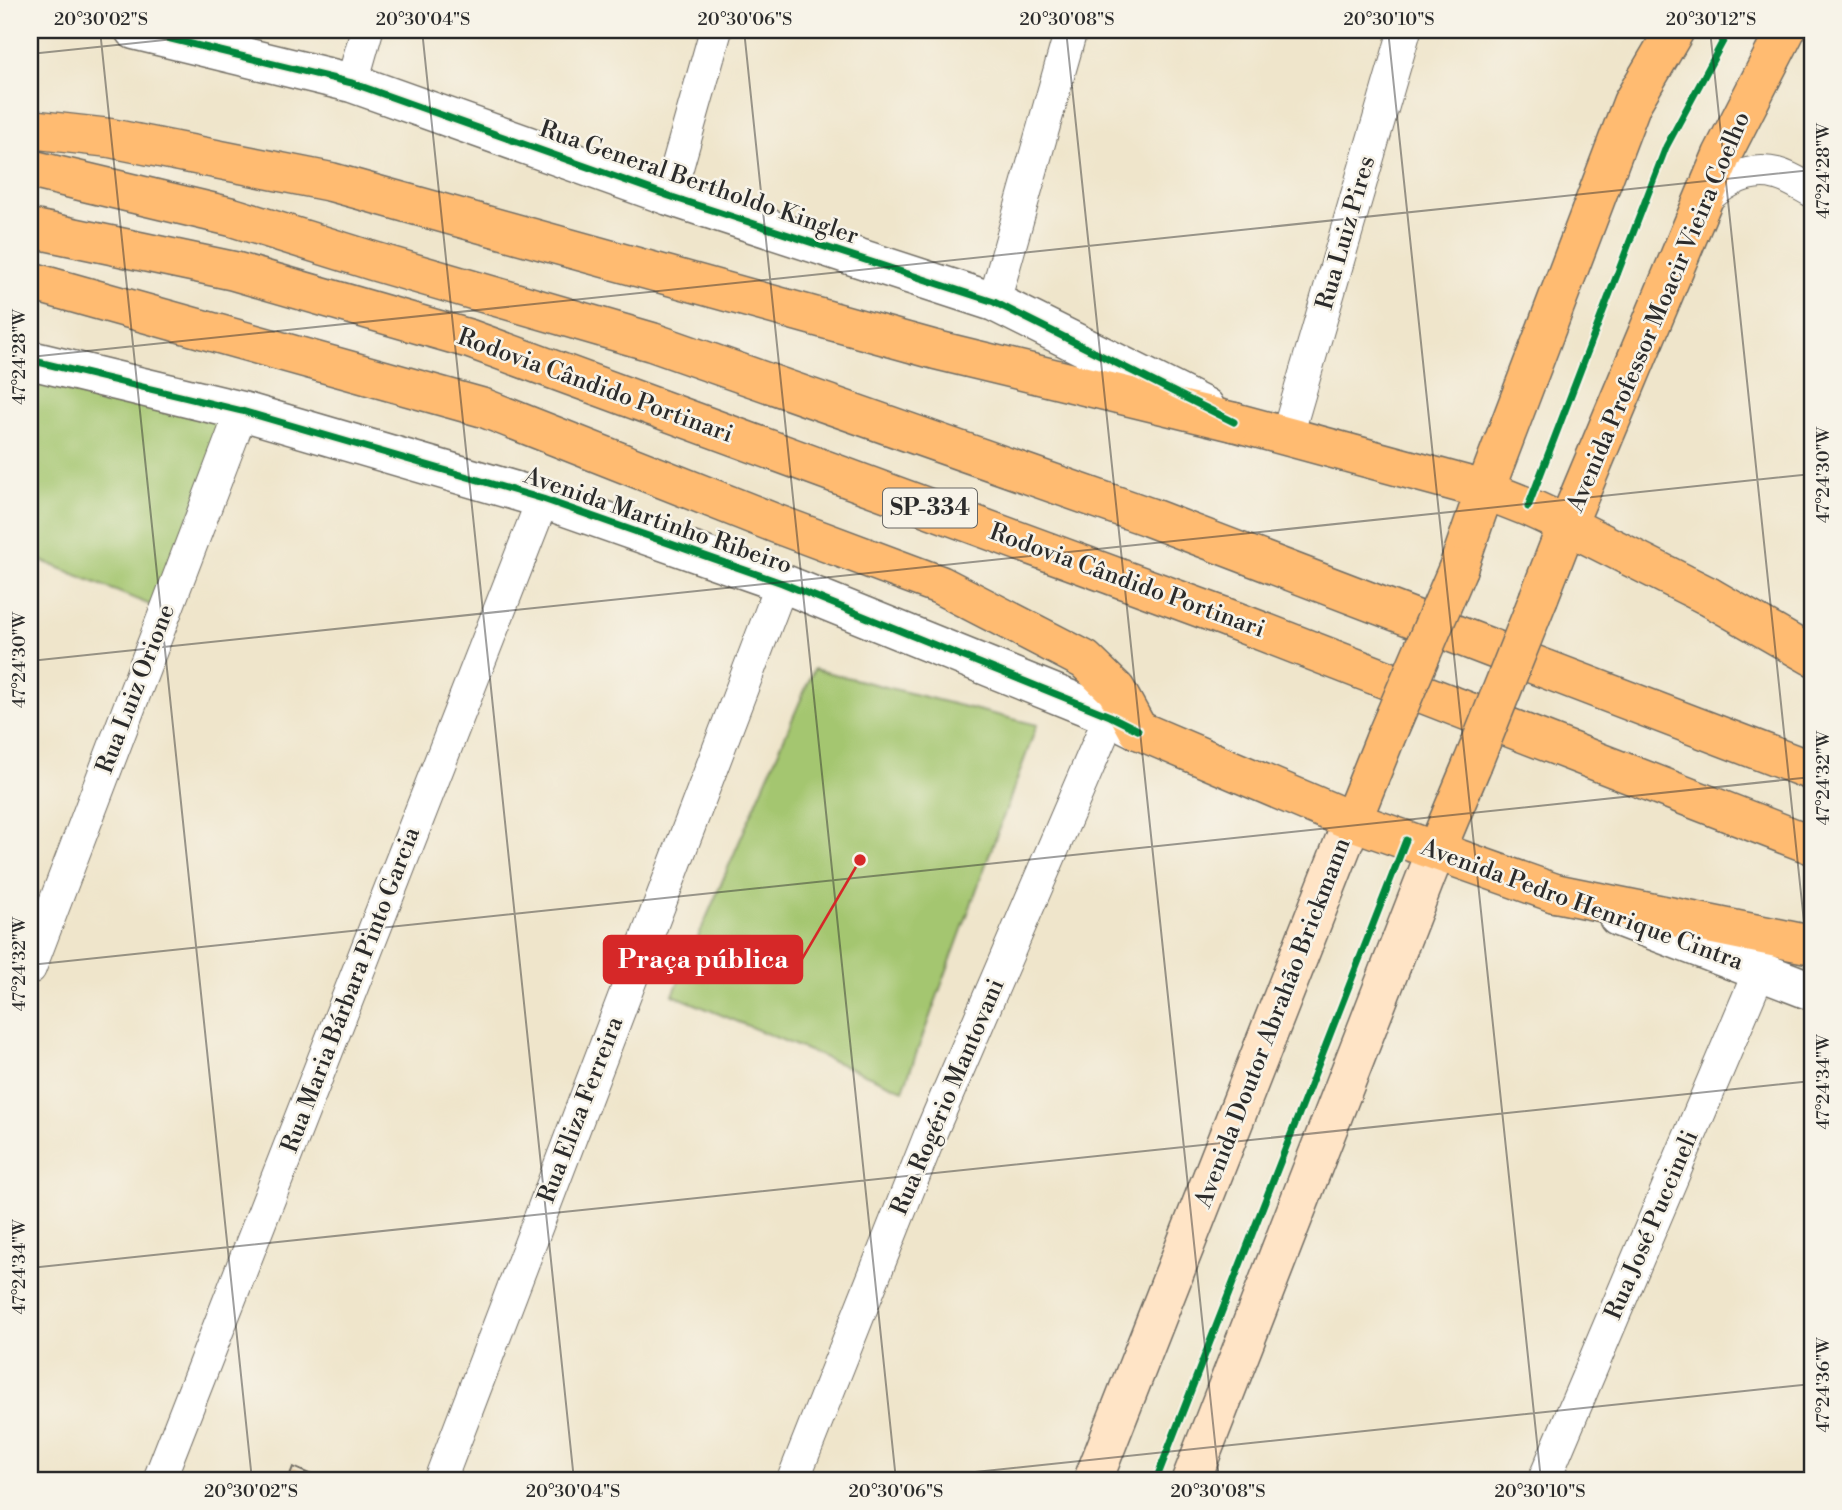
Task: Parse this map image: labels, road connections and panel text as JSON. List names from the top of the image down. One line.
{"streets":{"main road":["Avenida Professor Moacir Vieira Coelho","Rodovia Cândido Portinari","SP-334","Avenida Martinho Ribeiro","Avenida Pedro Henrique Cintra","Avenida Doutor Abrahão Brickmann"],"street":["Rua General Bertholdo Kingler","Rua Luiz Pires","Rua Luiz Orione","Rua Maria Bárbara Pinto Garcia","Rua Rogério Mantovani","Rua Eliza Ferreira","Rua José Puccineli"]},"crossings":[["Avenida Professor Moacir Vieira Coelho","Avenida Pedro Henrique Cintra"],["Avenida Martinho Ribeiro","Rua Luiz Orione"],["Avenida Martinho Ribeiro","Avenida Pedro Henrique Cintra"],["Avenida Martinho Ribeiro","Rua Maria Bárbara Pinto Garcia"],["Avenida Martinho Ribeiro","Avenida Doutor Abrahão Brickmann"],["Avenida Martinho Ribeiro","Rua Rogério Mantovani"],["Avenida Martinho Ribeiro","Rua Eliza Ferreira"],["Avenida Pedro Henrique Cintra","Avenida Doutor Abrahão Brickmann"],["Avenida Pedro Henrique Cintra","Rua José Puccineli"]],"places":["Praça pública"],"coordinates":["20°30'02\"S","20°30'04\"S","20°30'06\"S","20°30'08\"S","20°30'10\"S","20°30'12\"S","47°24'28\"W","47°24'30\"W","47°24'32\"W","47°24'34\"W","47°24'36\"W"]}
